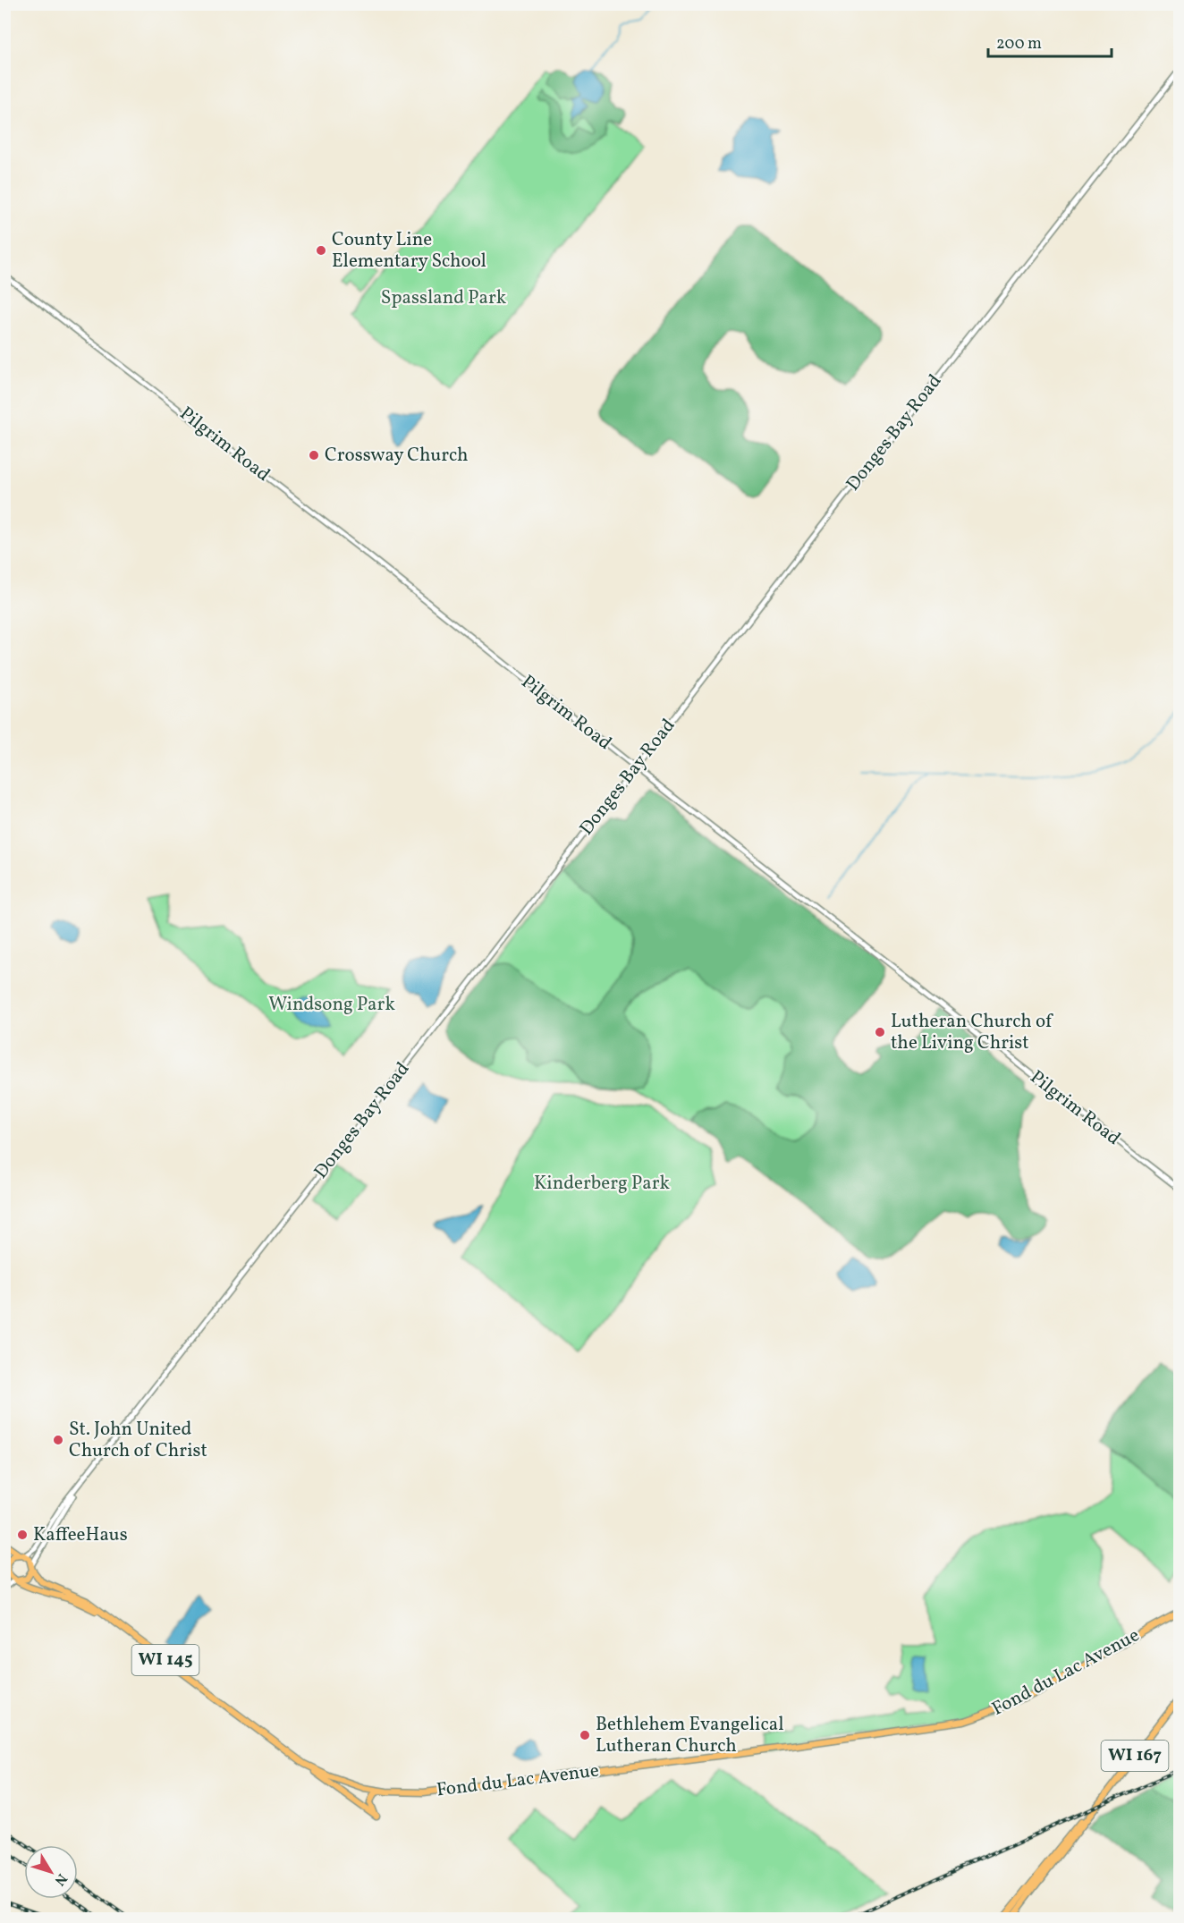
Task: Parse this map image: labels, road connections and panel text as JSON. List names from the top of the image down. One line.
{"streets":{"main road":["WI 145","Fond du Lac Avenue","WI 167"],"street":["Donges Bay Road","Pilgrim Road"]},"crossings":[["Donges Bay Road","Pilgrim Road"],["Donges Bay Road","WI 145"],["Donges Bay Road","Fond du Lac Avenue"],["WI 145","Fond du Lac Avenue"]],"parks":["Spassland Park","Windsong Park","Kinderberg Park"],"places":["County Line Elementary School","Crossway Church","Lutheran Church of the Living Christ","St. John United Church of Christ","KaffeeHaus","Bethlehem Evangelical Lutheran Church"],"scale_bar":"200 m","north":"bottom right"}
